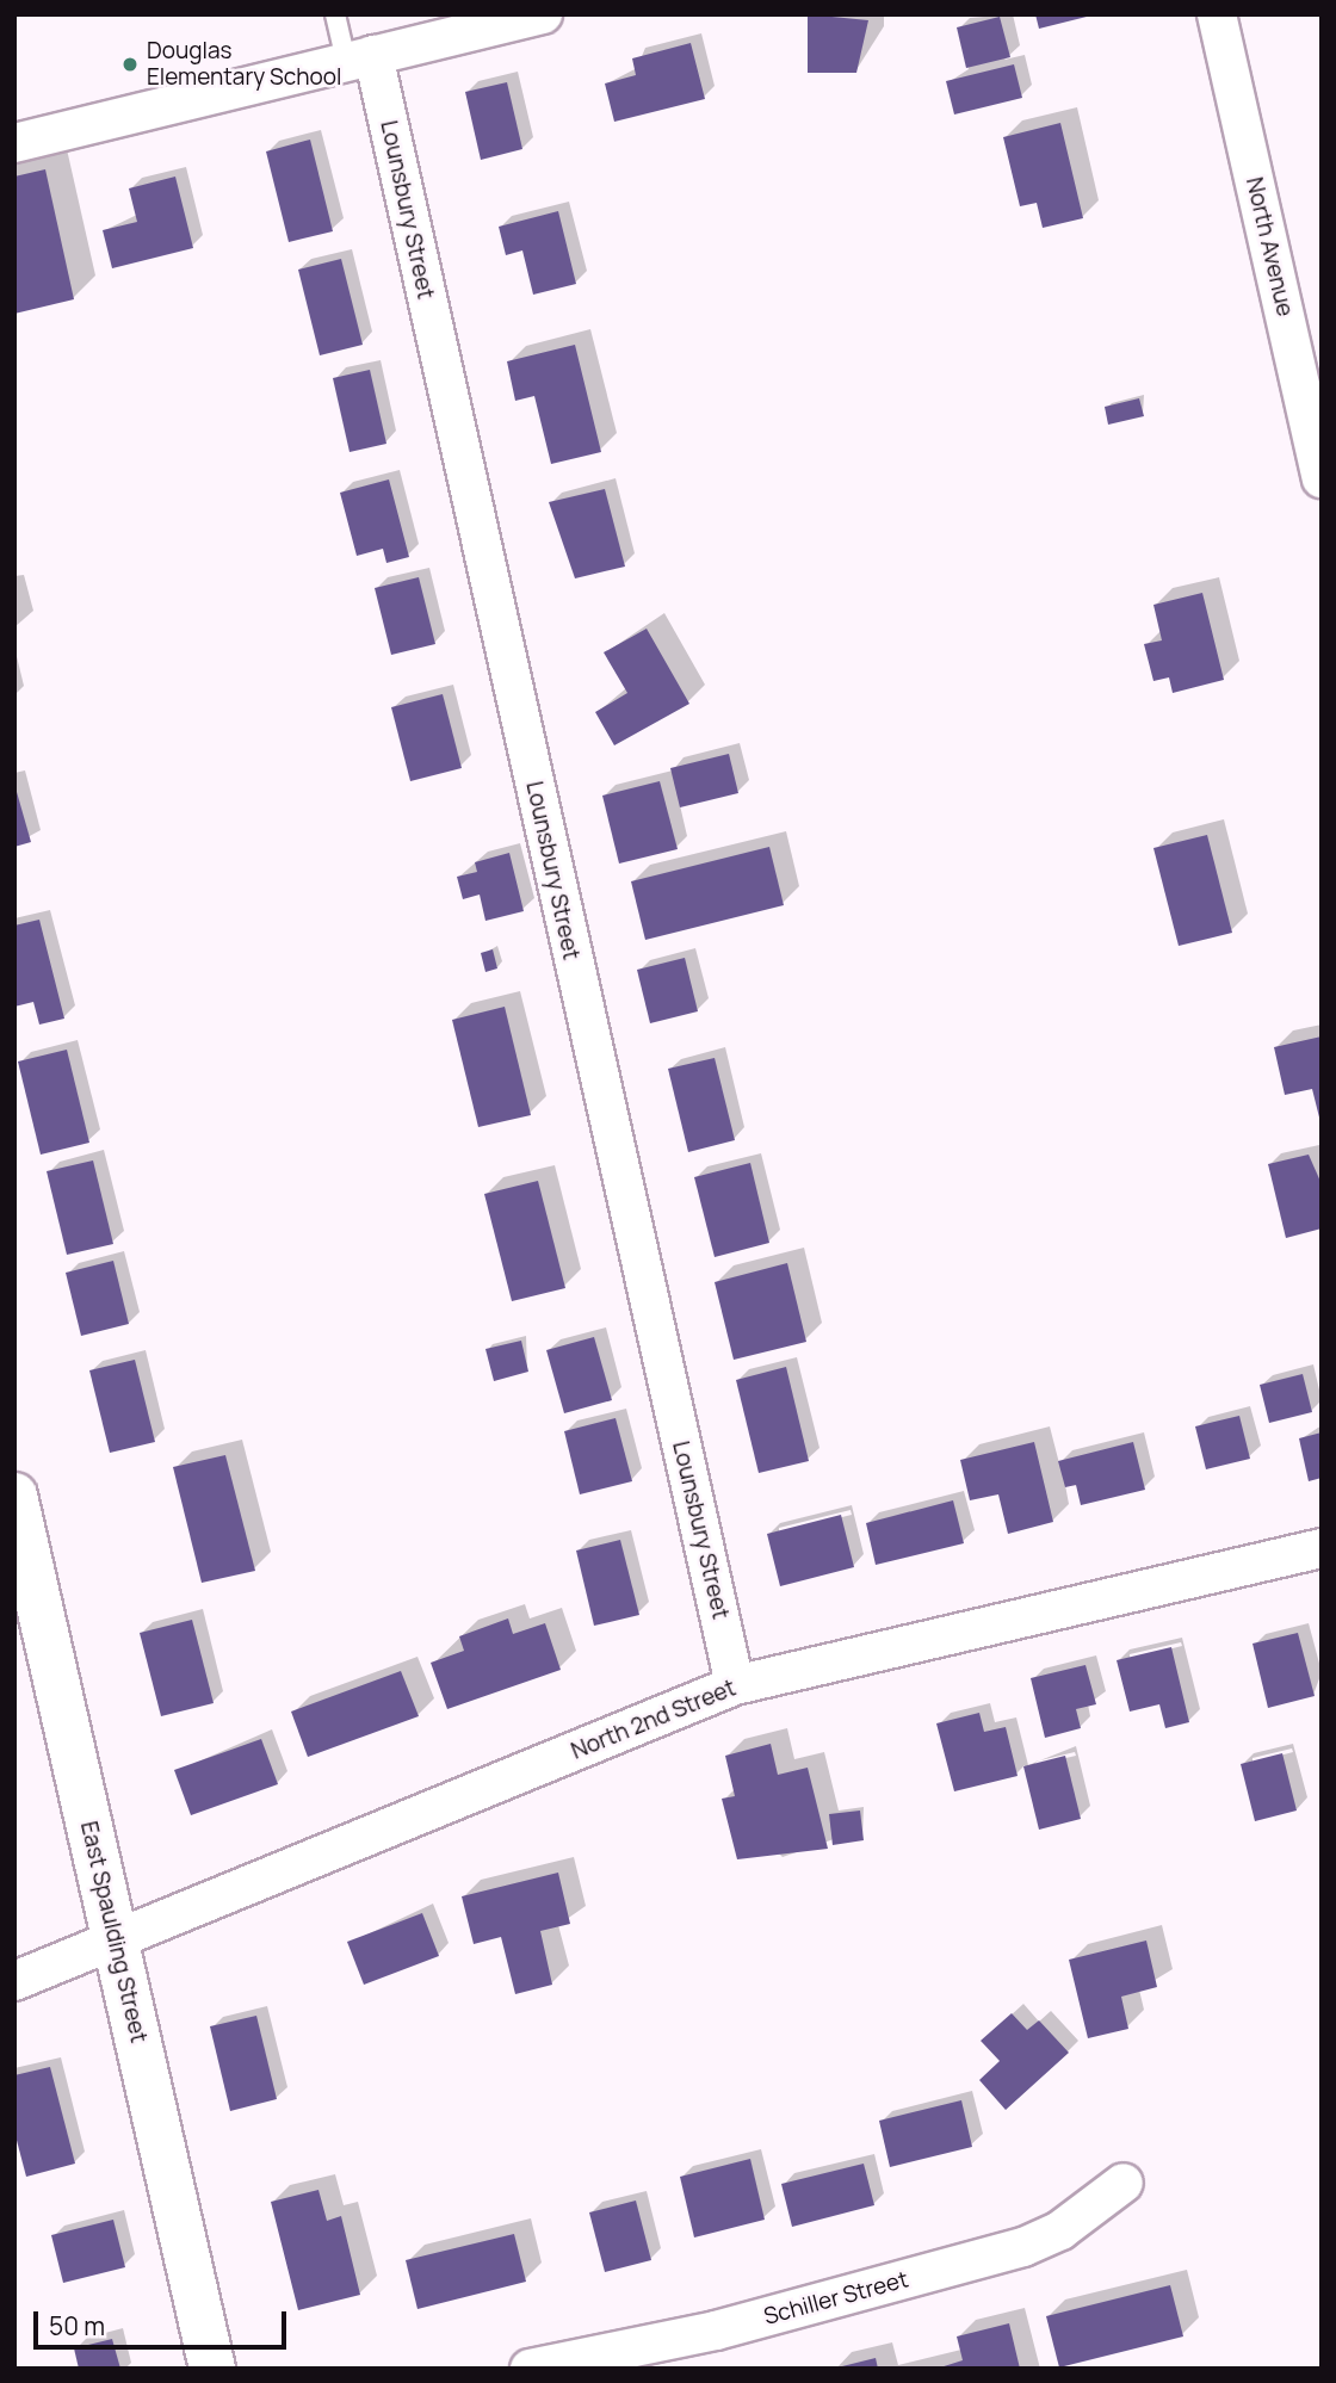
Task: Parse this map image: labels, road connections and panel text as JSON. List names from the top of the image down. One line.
{"streets":{"street":["Lounsbury Street","North Avenue","North 2nd Street","East Spaulding Street","Schiller Street"]},"crossings":[["Lounsbury Street","North 2nd Street"],["North 2nd Street","East Spaulding Street"]],"places":["Douglas Elementary School"],"scale_bar":"50 m"}
